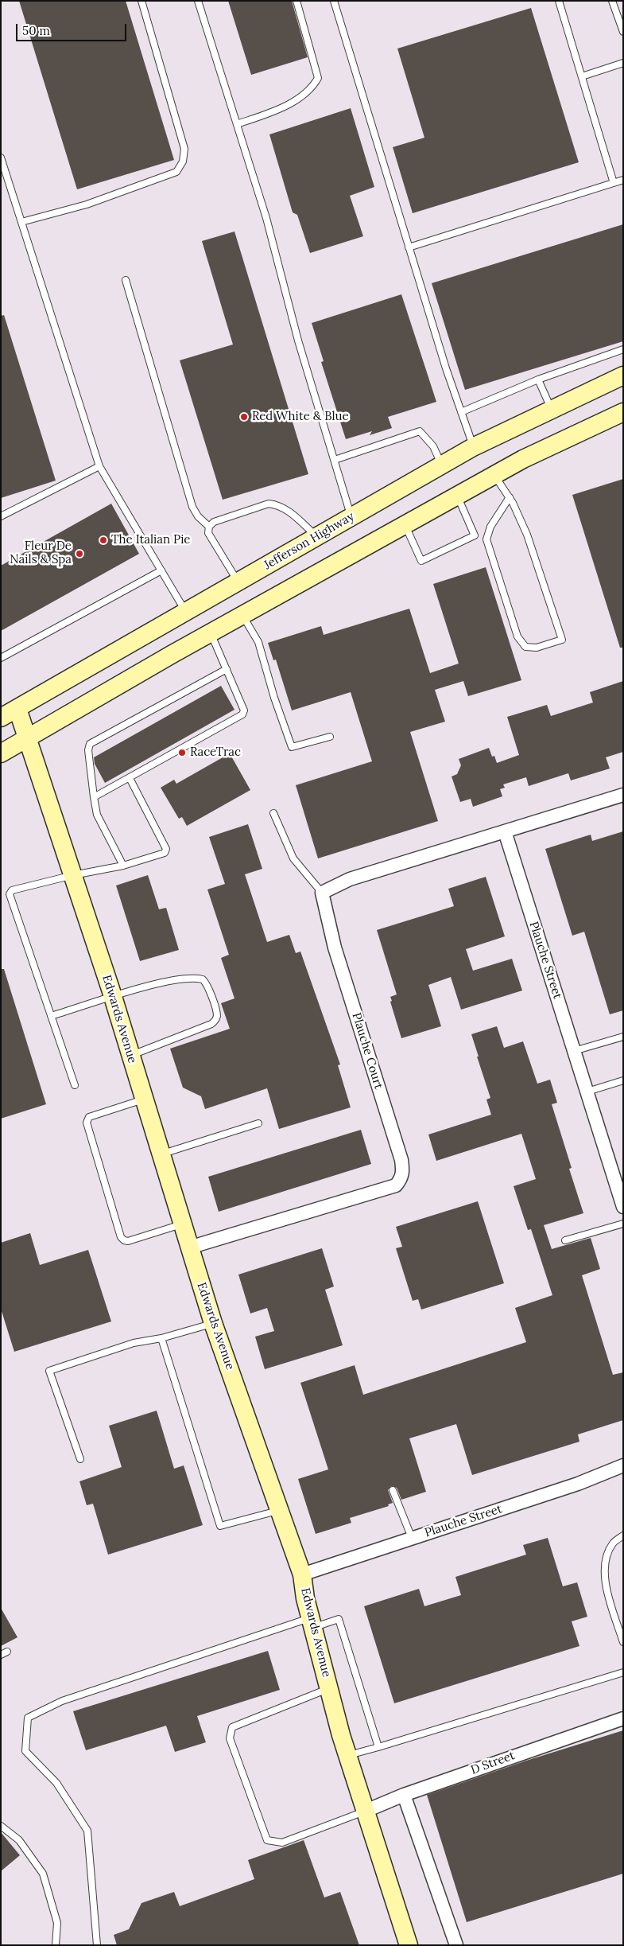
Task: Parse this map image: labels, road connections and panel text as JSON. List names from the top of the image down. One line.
{"streets":{"main road":["Jefferson Highway","Edwards Avenue"],"street":["Plauche Street","Plauche Court","D Street"]},"crossings":[["Jefferson Highway","Edwards Avenue"],["Plauche Street","Edwards Avenue"],["Edwards Avenue","Plauche Court"],["Edwards Avenue","D Street"]],"places":["Red White & Blue","The Italian Pie","Fleur De Nails & Spa","RaceTrac"],"scale_bar":"50 m"}
